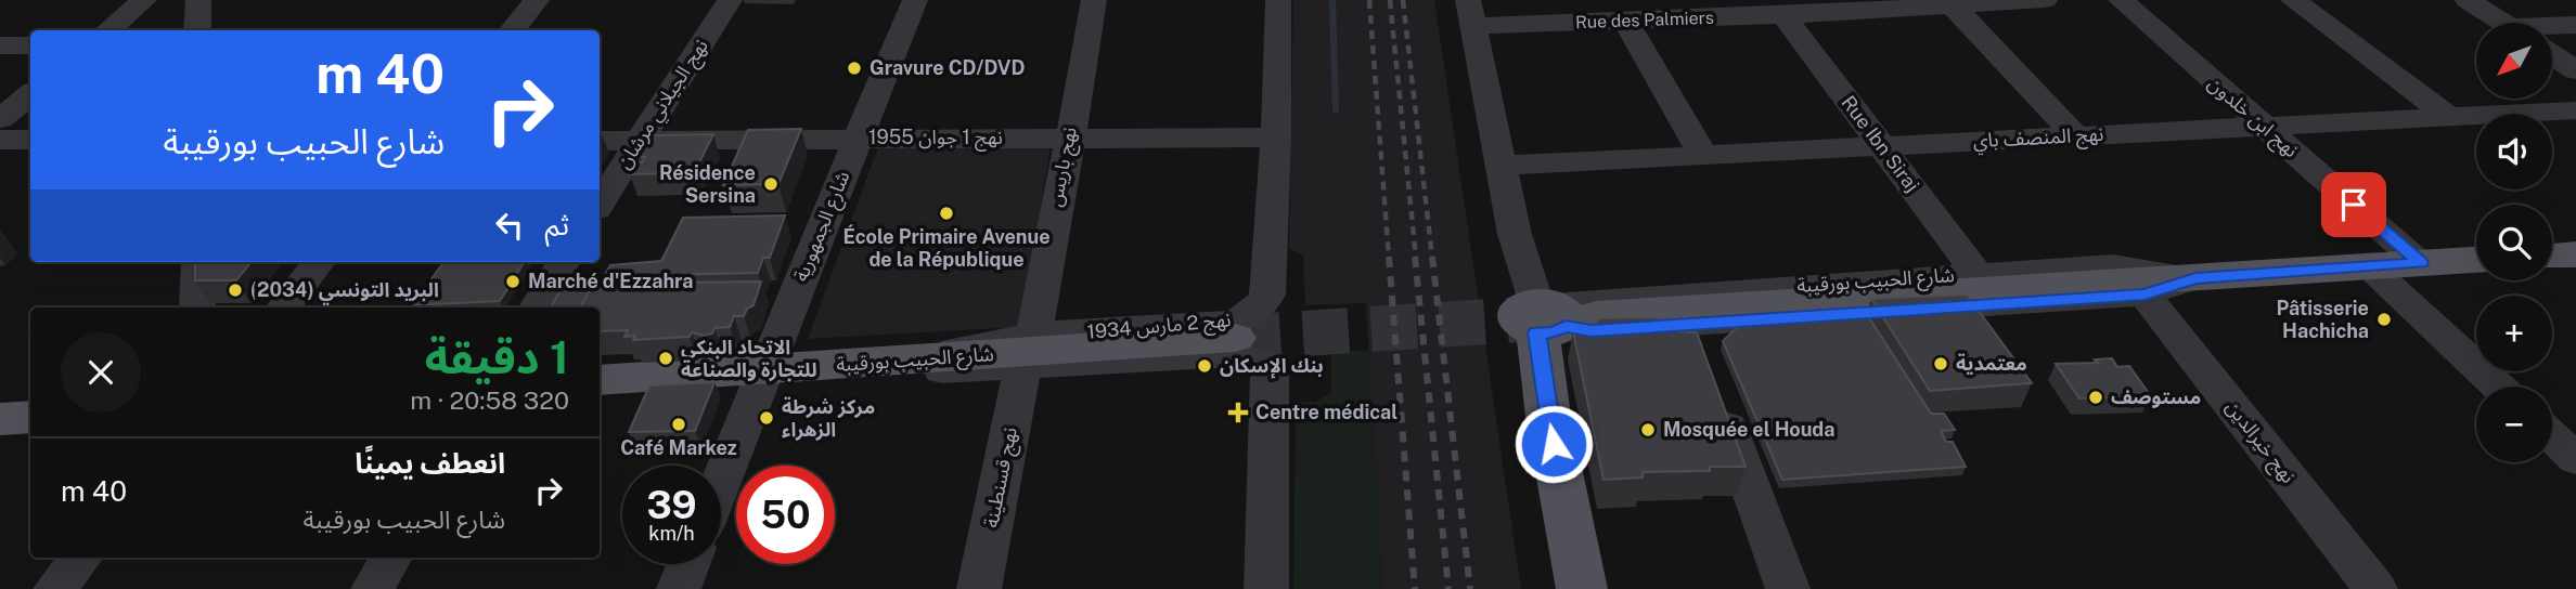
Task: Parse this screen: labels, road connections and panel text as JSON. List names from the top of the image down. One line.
{"streets":{"main road":["شارع الحبيب بورقيبة"],"street":["Rue des Palmiers","نهج الجيلاني مرشان","نهج ابن خلدون","نهج 1 جوان 1955","نهج المنصف باي","Rue Ibn Siraj","نهج باريس","شارع الجمهورية","نهج 2 مارس 1934","نهج خيرالدين","نهج قسنطينة"]},"crossings":[["Rue des Palmiers","Rue Ibn Siraj"],["نهج الجيلاني مرشان","نهج 1 جوان 1955"],["نهج ابن خلدون","نهج المنصف باي"],["نهج ابن خلدون","شارع الحبيب بورقيبة"],["نهج 1 جوان 1955","نهج باريس"],["نهج 1 جوان 1955","شارع الجمهورية"],["نهج 1 جوان 1955","نهج 2 مارس 1934"],["نهج المنصف باي","Rue Ibn Siraj"],["Rue Ibn Siraj","شارع الحبيب بورقيبة"],["نهج باريس","نهج 2 مارس 1934"],["نهج باريس","نهج قسنطينة"],["شارع الجمهورية","شارع الحبيب بورقيبة"],["شارع الحبيب بورقيبة","نهج 2 مارس 1934"],["شارع الحبيب بورقيبة","نهج خيرالدين"],["نهج 2 مارس 1934","نهج قسنطينة"]],"places":{"other":["Gravure CD/DVD","Résidence Sersina","École Primaire Avenue de la République","Marché d'Ezzahra","البريد التونسي (2034)","Pâtisserie Hachicha","الاتحاد البنكي للتجارة والصناعة","معتمدية","بنك الإسكان","مستوصف","مركز شرطة الزهراء","Café Markez","Mosquée el Houda"],"health":["Centre médical"]},"north":"bottom left","page":{"map_buttons":["+","−"],"turn":["40 m","شارع الحبيب بورقيبة"],"then":"ثم","heading":["1 دقيقة","320 m · 20:58"],"list":[{"name":"انعطف يمينًا","note":"شارع الحبيب بورقيبة","value":"40 m"}],"speed":"39 km/h","limit":"50"}}
